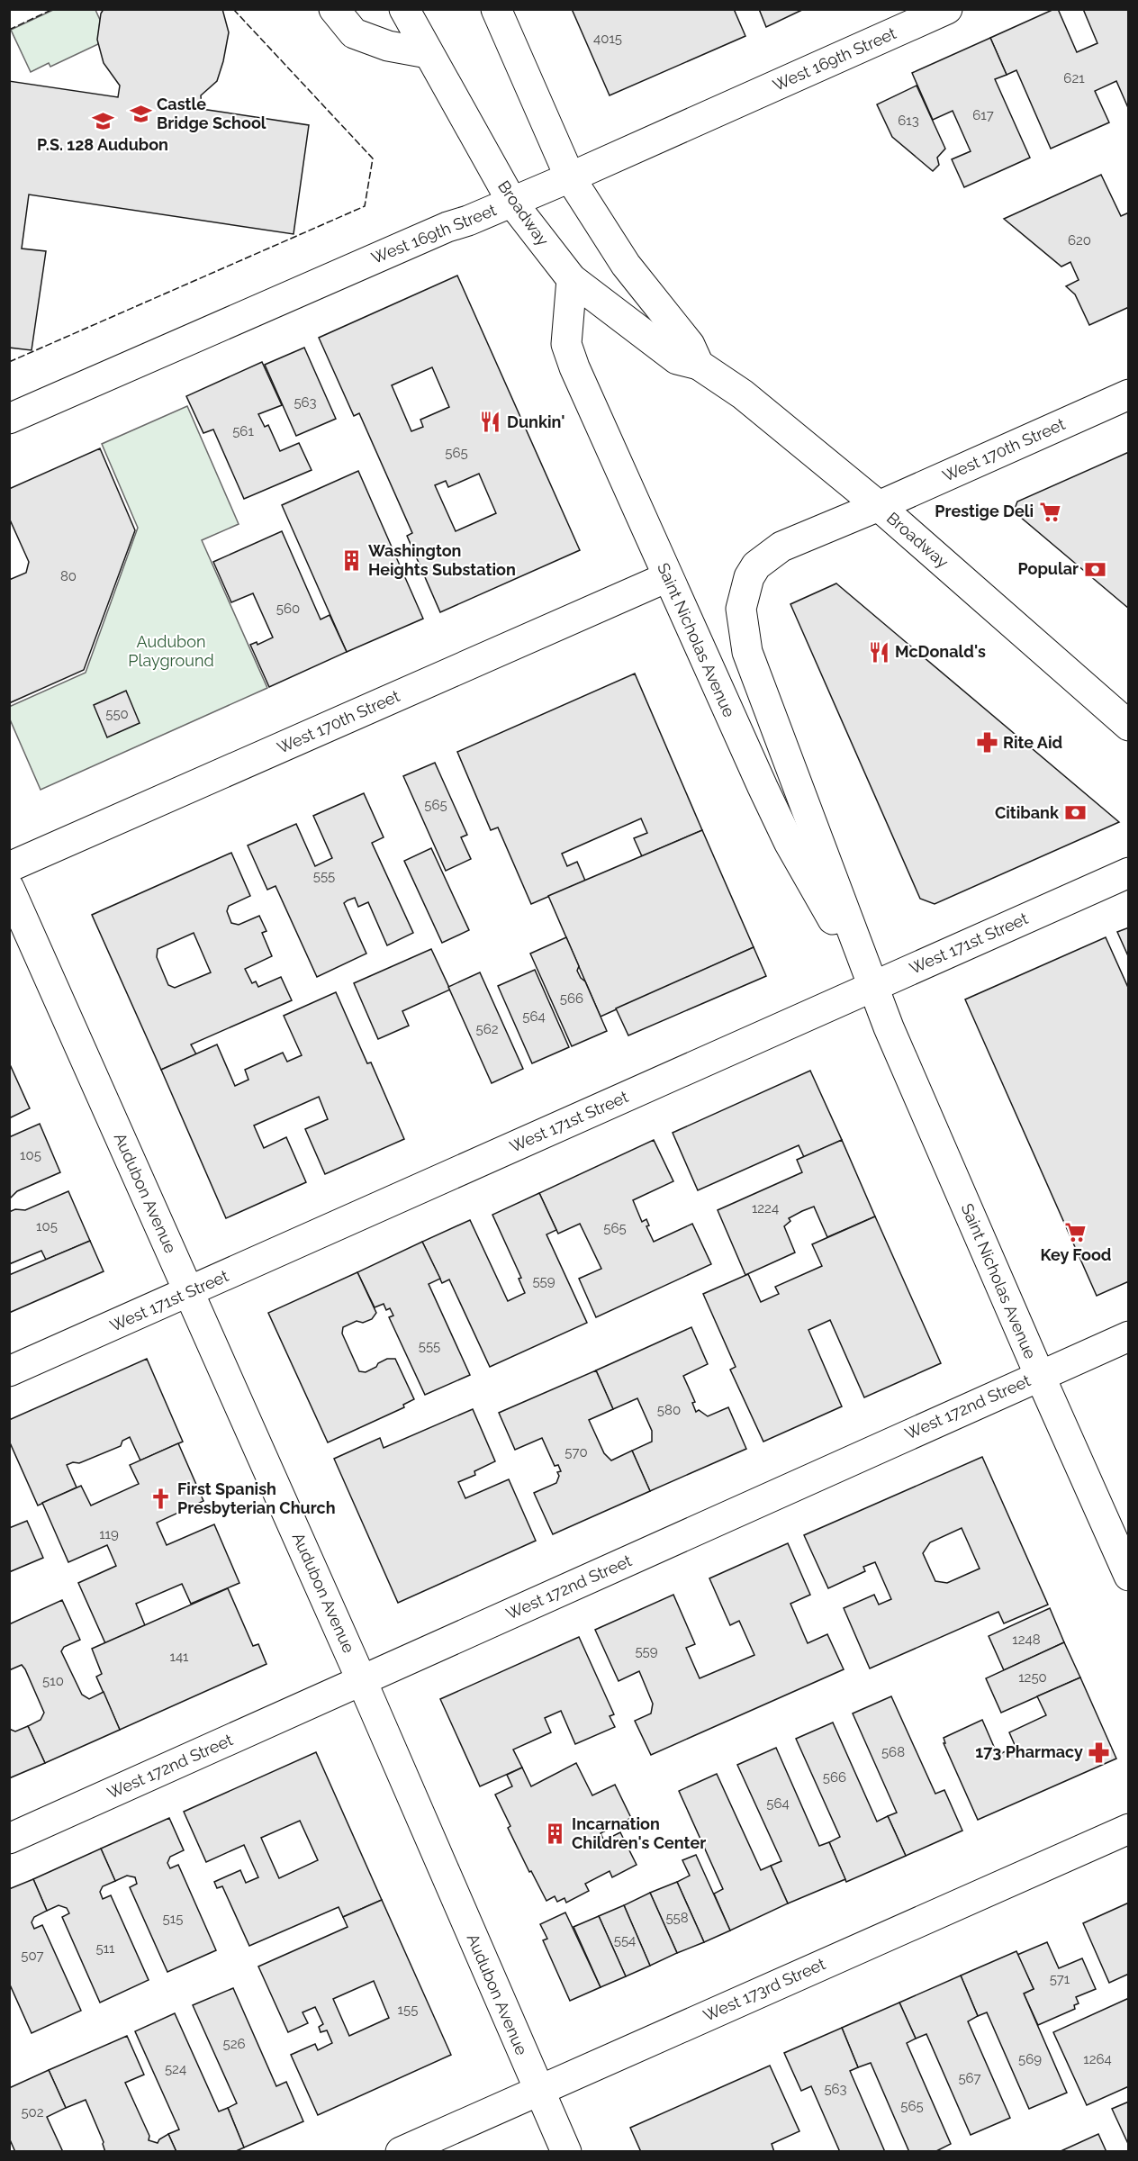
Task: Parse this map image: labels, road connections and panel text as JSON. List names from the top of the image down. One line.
{"streets":{"street":["West 169th Street","Broadway","West 170th Street","Saint Nicholas Avenue","West 171st Street","Audubon Avenue","West 172nd Street","West 173rd Street"]},"crossings":[["West 169th Street","Broadway"],["Broadway","West 170th Street"],["Broadway","Saint Nicholas Avenue"],["West 170th Street","Saint Nicholas Avenue"],["Saint Nicholas Avenue","West 171st Street"],["Saint Nicholas Avenue","West 172nd Street"],["West 171st Street","Audubon Avenue"],["Audubon Avenue","West 172nd Street"],["Audubon Avenue","West 173rd Street"]],"parks":["Audubon Playground"],"places":{"school or university":["Castle Bridge School","P.S. 128 Audubon"],"restaurant":["Dunkin'","McDonald's"],"supermarket":["Prestige Deli","Key Food"],"building":["Washington Heights Substation","Incarnation Children's Center"],"bank":["Popular","Citibank"],"pharmacy":["Rite Aid","173 Pharmacy"],"church":["First Spanish Presbyterian Church"]},"house_numbers":["4015","621","617","613","620","563","561","565","80","560","550","565","555","566","564","562","105","1224","105","565","559","555","580","570","119","1248","559","141","1250","510","568","566","564","558","515","554","511","507","571","155","526","569","1264","524","567","563","565","502"]}
